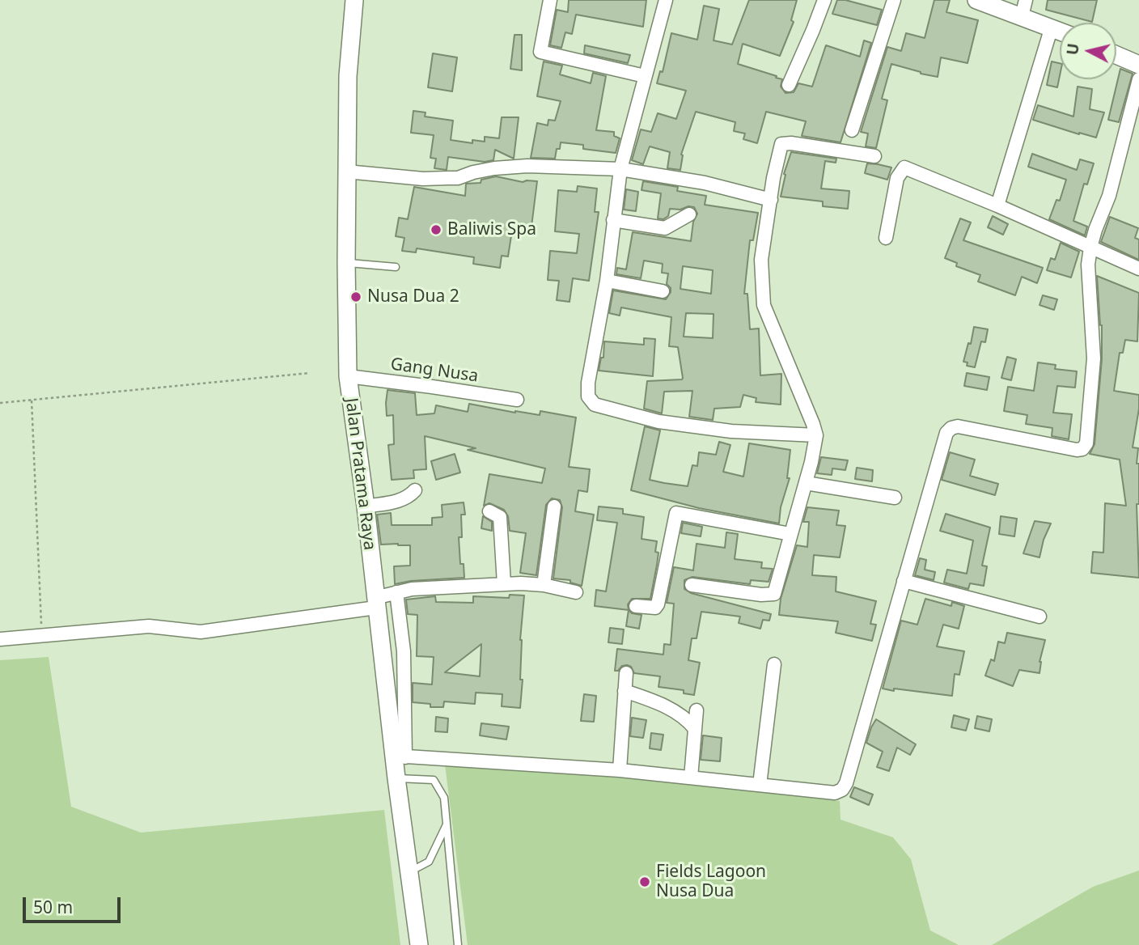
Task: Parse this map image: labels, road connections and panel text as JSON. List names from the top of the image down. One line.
{"streets":{"main road":["Jalan Pratama Raya"],"street":["Gang Nusa"]},"crossings":[["Gang Nusa","Jalan Pratama Raya"]],"places":["Baliwis Spa","Nusa Dua 2","Fields Lagoon Nusa Dua"],"scale_bar":"50 m","north":"left"}
